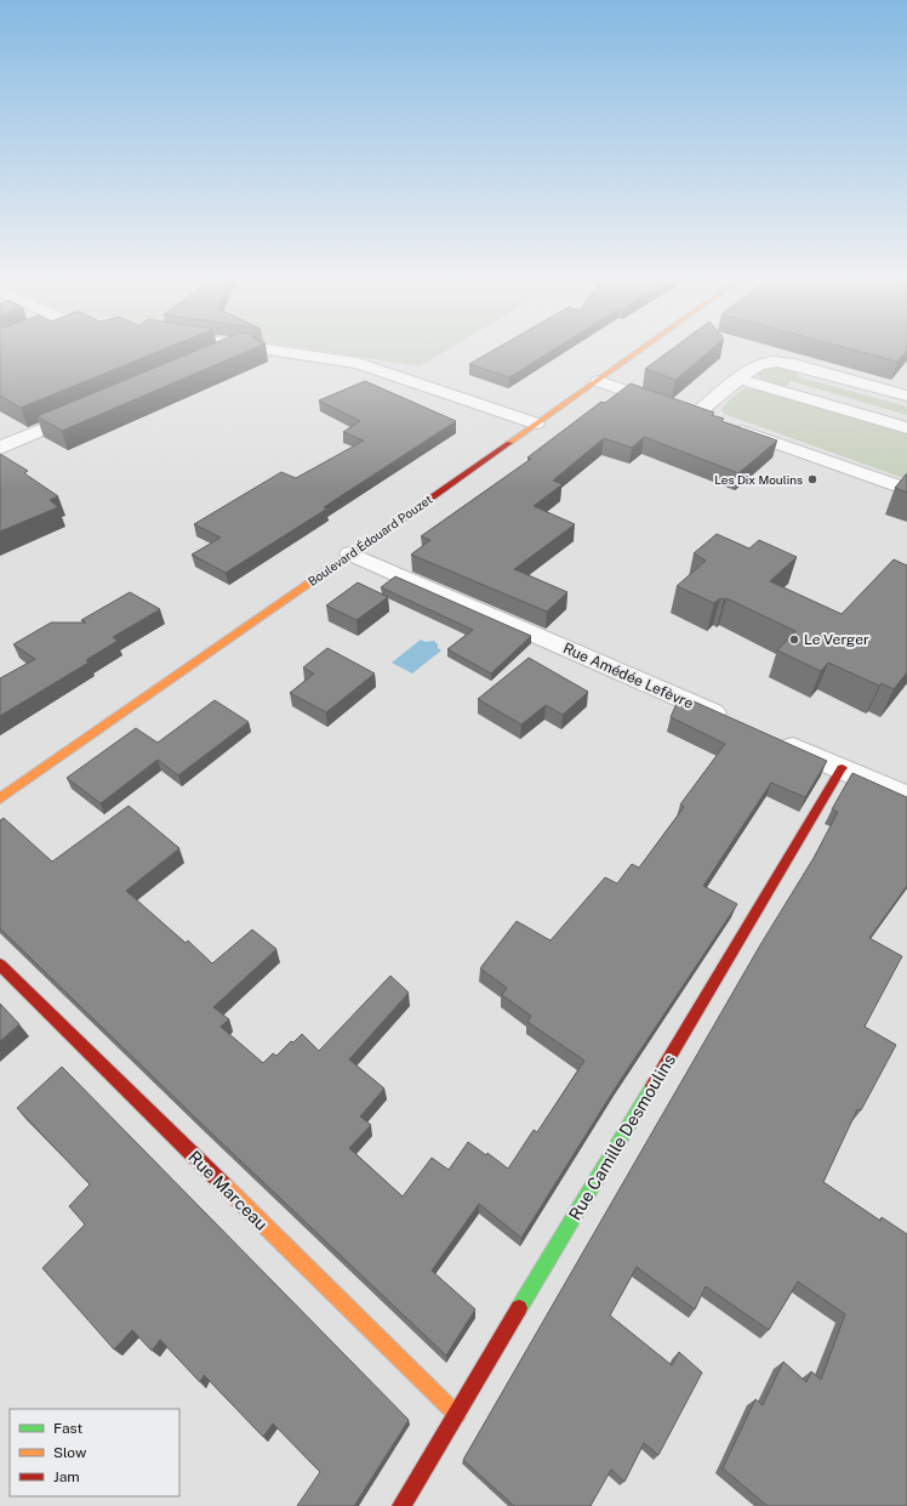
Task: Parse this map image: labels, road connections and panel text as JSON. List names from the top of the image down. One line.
{"streets":{"street":["Boulevard Édouard Pouzet","Rue Amédée Lefèvre","Rue Camille Desmoulins","Rue Marceau"]},"crossings":[["Boulevard Édouard Pouzet","Rue Amédée Lefèvre"],["Rue Camille Desmoulins","Rue Marceau"]],"places":["Les Dix Moulins","Le Verger"],"legend":["Fast","Slow","Jam"]}
